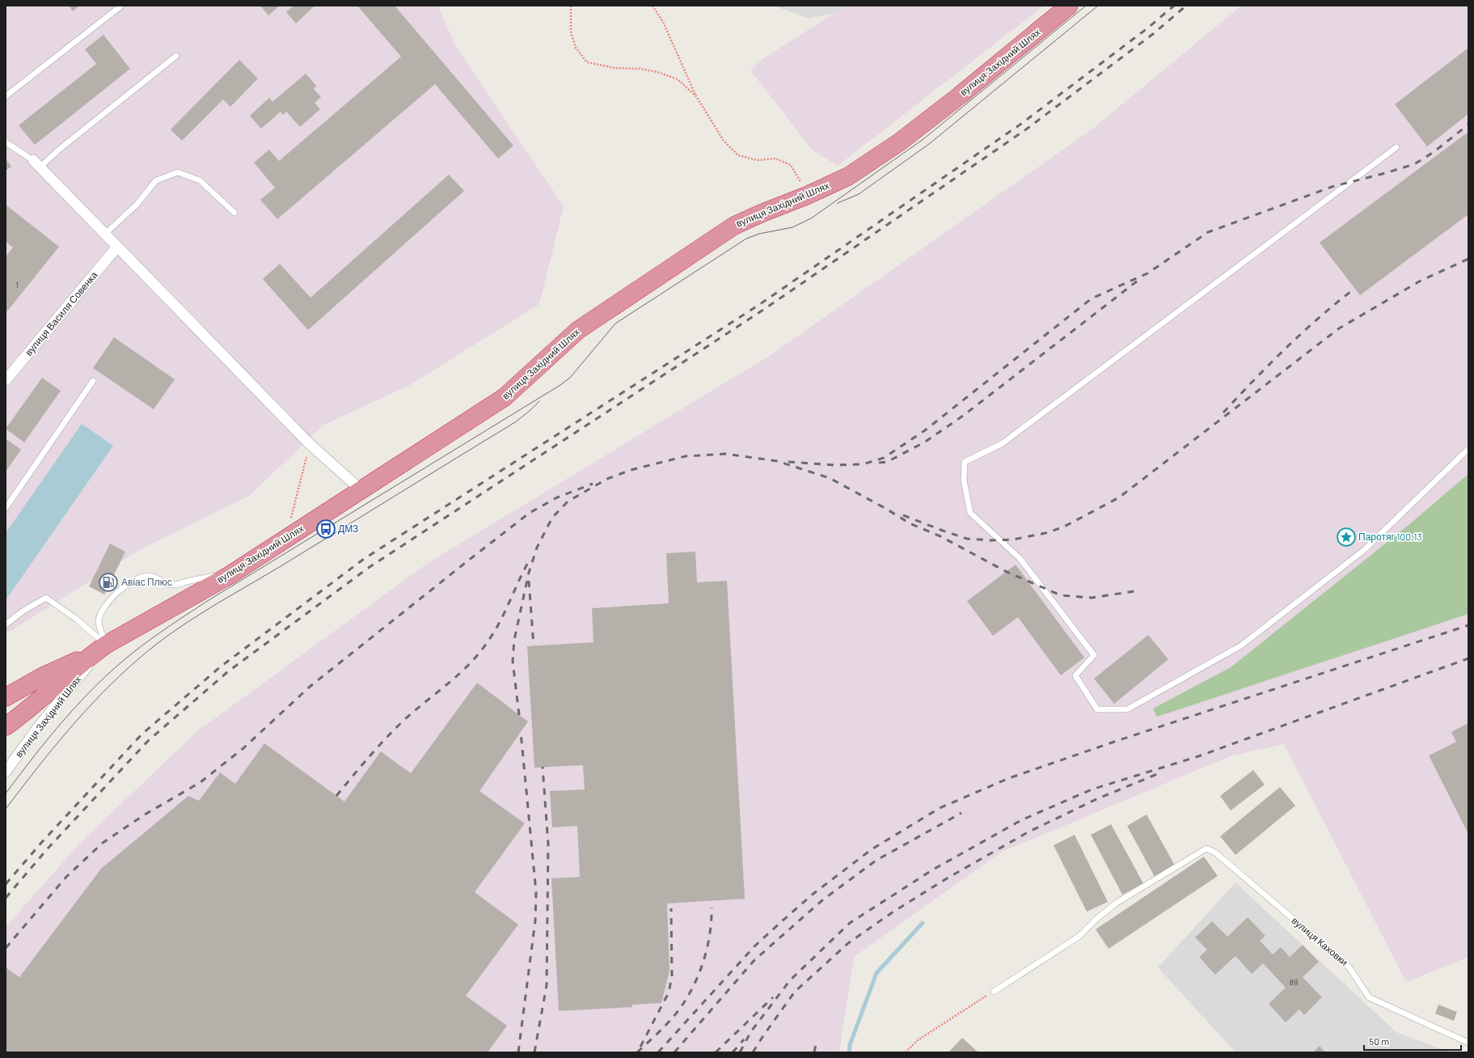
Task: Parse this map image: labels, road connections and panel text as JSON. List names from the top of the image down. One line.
{"streets":{"highway":["вулиця Західний Шлях"],"street":["вулиця Василя Совенка"],"lane":["вулиця Каховки"]},"places":{"bus stop":["ДМЗ"],"place":["Паротяг 100.13"],"fuel station":["Авіас Плюс"]},"house_numbers":["1","89"],"scale_bar":"50 m"}
